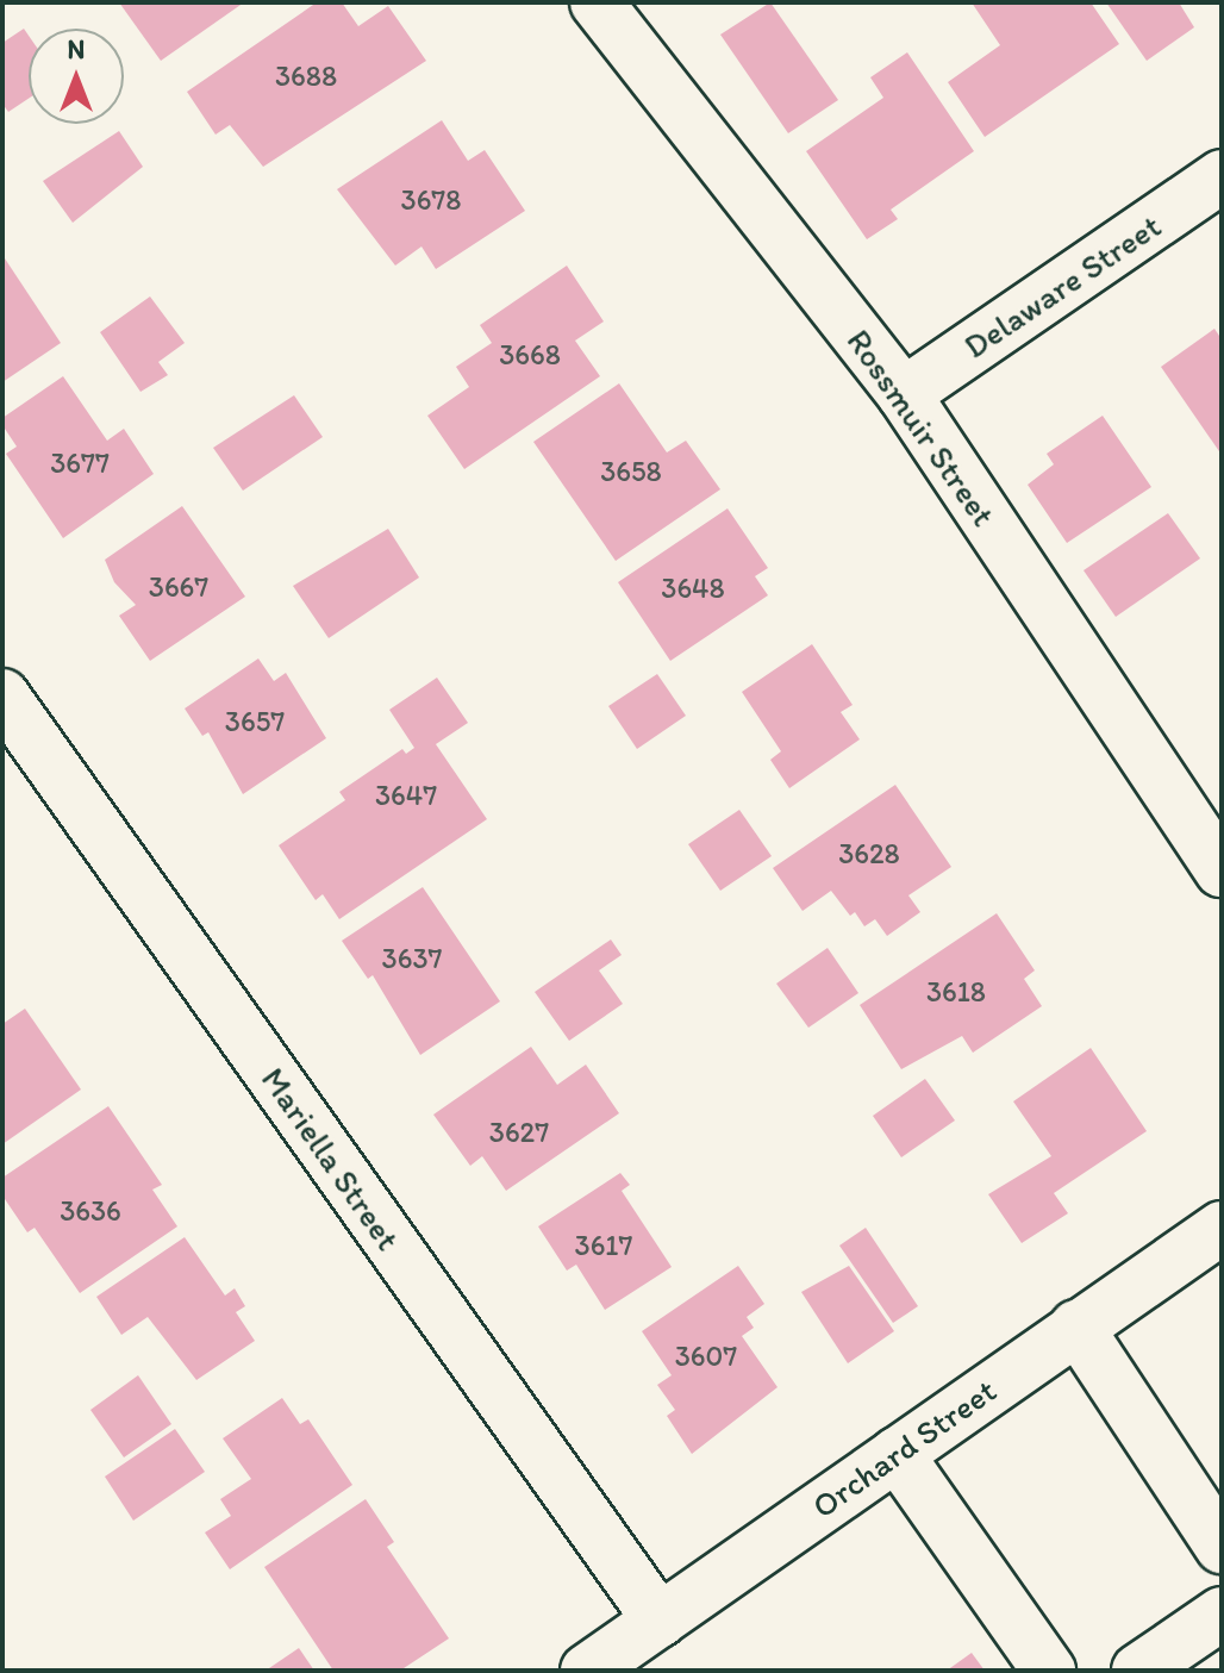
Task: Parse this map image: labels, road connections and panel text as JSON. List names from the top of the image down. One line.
{"streets":{"street":["Delaware Street","Rossmuir Street","Mariella Street","Orchard Street"]},"crossings":[["Delaware Street","Rossmuir Street"],["Mariella Street","Orchard Street"]],"house_numbers":["3688","3678","3668","3677","3658","3667","3648","3657","3647","3628","3637","3618","3627","3636","3617","3607"],"north":"top"}
